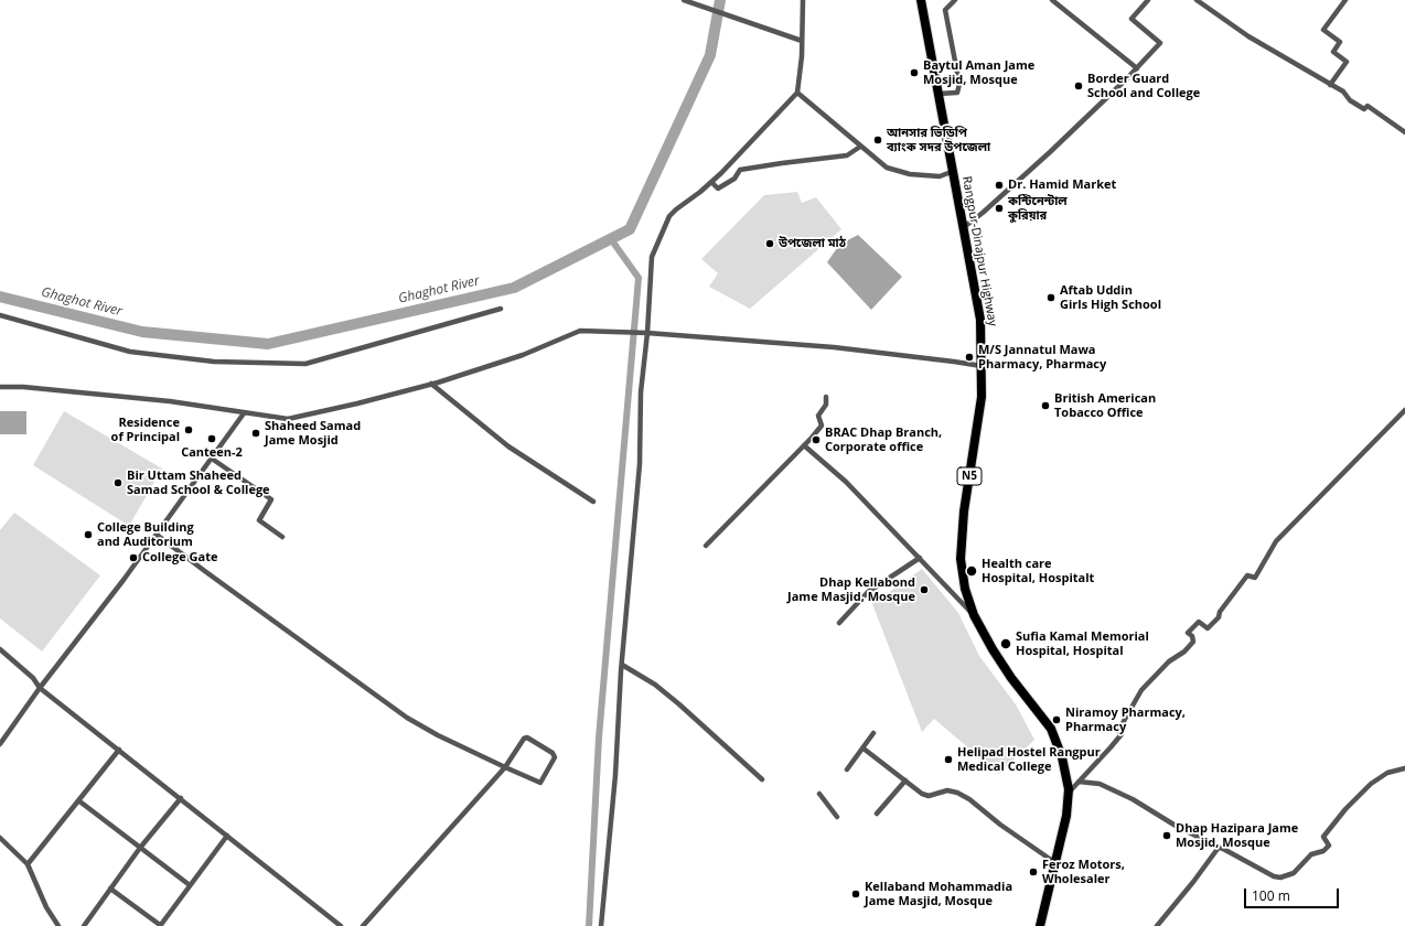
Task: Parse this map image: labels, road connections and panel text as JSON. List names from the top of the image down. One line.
{"streets":{"highway":["Rangpur-Dinajpur Highway","N5"]},"water":["Ghaghot River"],"places":["Baytul Aman Jame Mosjid, Mosque","Border Guard School and College","আনসার ভিডিপি ব্যাংক সদর উপজেলা","Dr. Hamid Market","কন্টিনেন্টাল কুরিয়ার","উপজেলা মাঠ","Aftab Uddin Girls High School","M/S Jannatul Mawa Pharmacy, Pharmacy","British American Tobacco Office","Residence of Principal","Shaheed Samad Jame Mosjid","Canteen-2","BRAC Dhap Branch, Corporate office","Bir Uttam Shaheed Samad School & College","College Building and Auditorium","College Gate","Health care Hospital, Hospitalt","Dhap Kellabond Jame Masjid, Mosque","Sufia Kamal Memorial Hospital, Hospital","Niramoy Pharmacy, Pharmacy","Helipad Hostel Rangpur Medical College","Dhap Hazipara Jame Mosjid, Mosque","Feroz Motors, Wholesaler","Kellaband Mohammadia Jame Masjid, Mosque"],"scale_bar":"100 m"}
